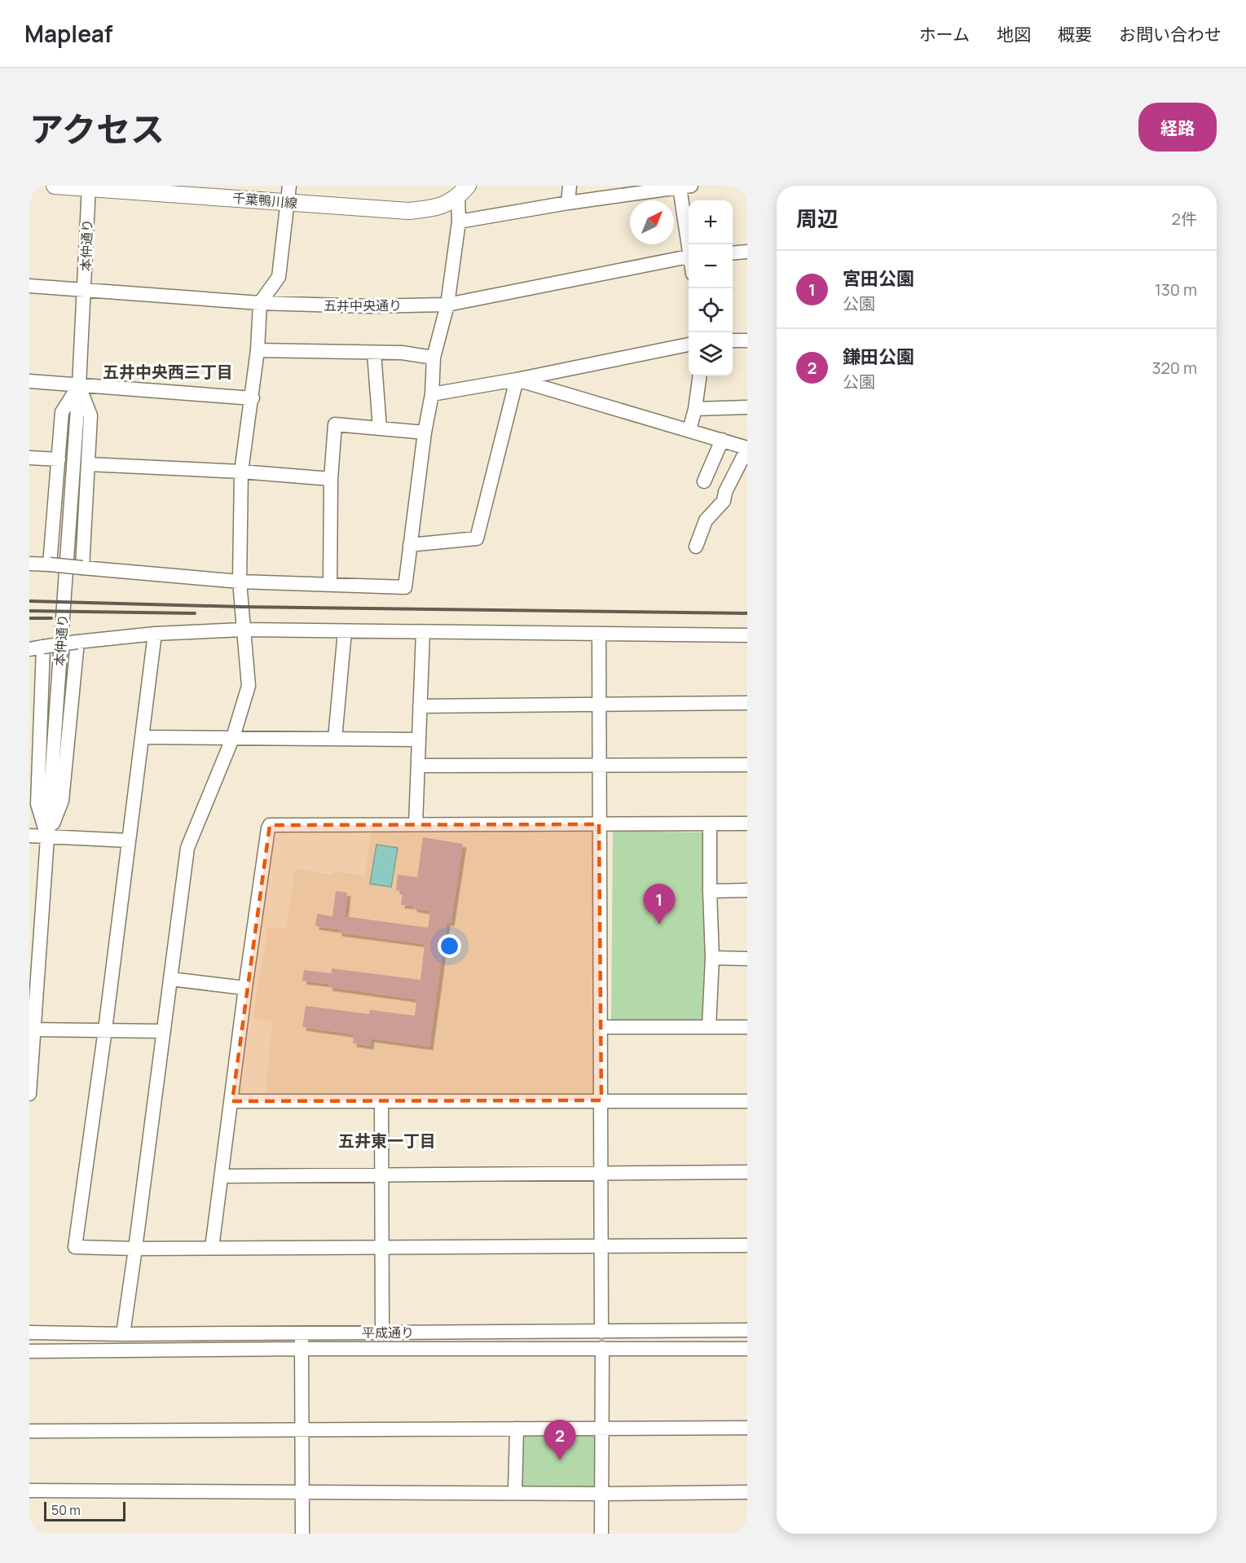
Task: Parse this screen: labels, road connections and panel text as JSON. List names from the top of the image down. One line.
{"streets":{"main road":["千葉鴨川線"],"street":["本仲通り","五井中央通り","平成通り"]},"crossings":[["千葉鴨川線","本仲通り"],["本仲通り","五井中央通り"]],"districts":["五井中央西三丁目","五井東一丁目"],"scale_bar":"50 m","north":"top right","page":{"header":"Mapleaf","nav":["ホーム","地図","概要","お問い合わせ"],"title":"アクセス","buttons":"経路","heading":["周辺","2件"],"map_buttons":["+","−"],"list":[{"mark":"1","name":"宮田公園","note":"公園","value":"130 m"},{"mark":"2","name":"鎌田公園","note":"公園","value":"320 m"}],"pins":["1","2"],"scale":"50 m"}}
